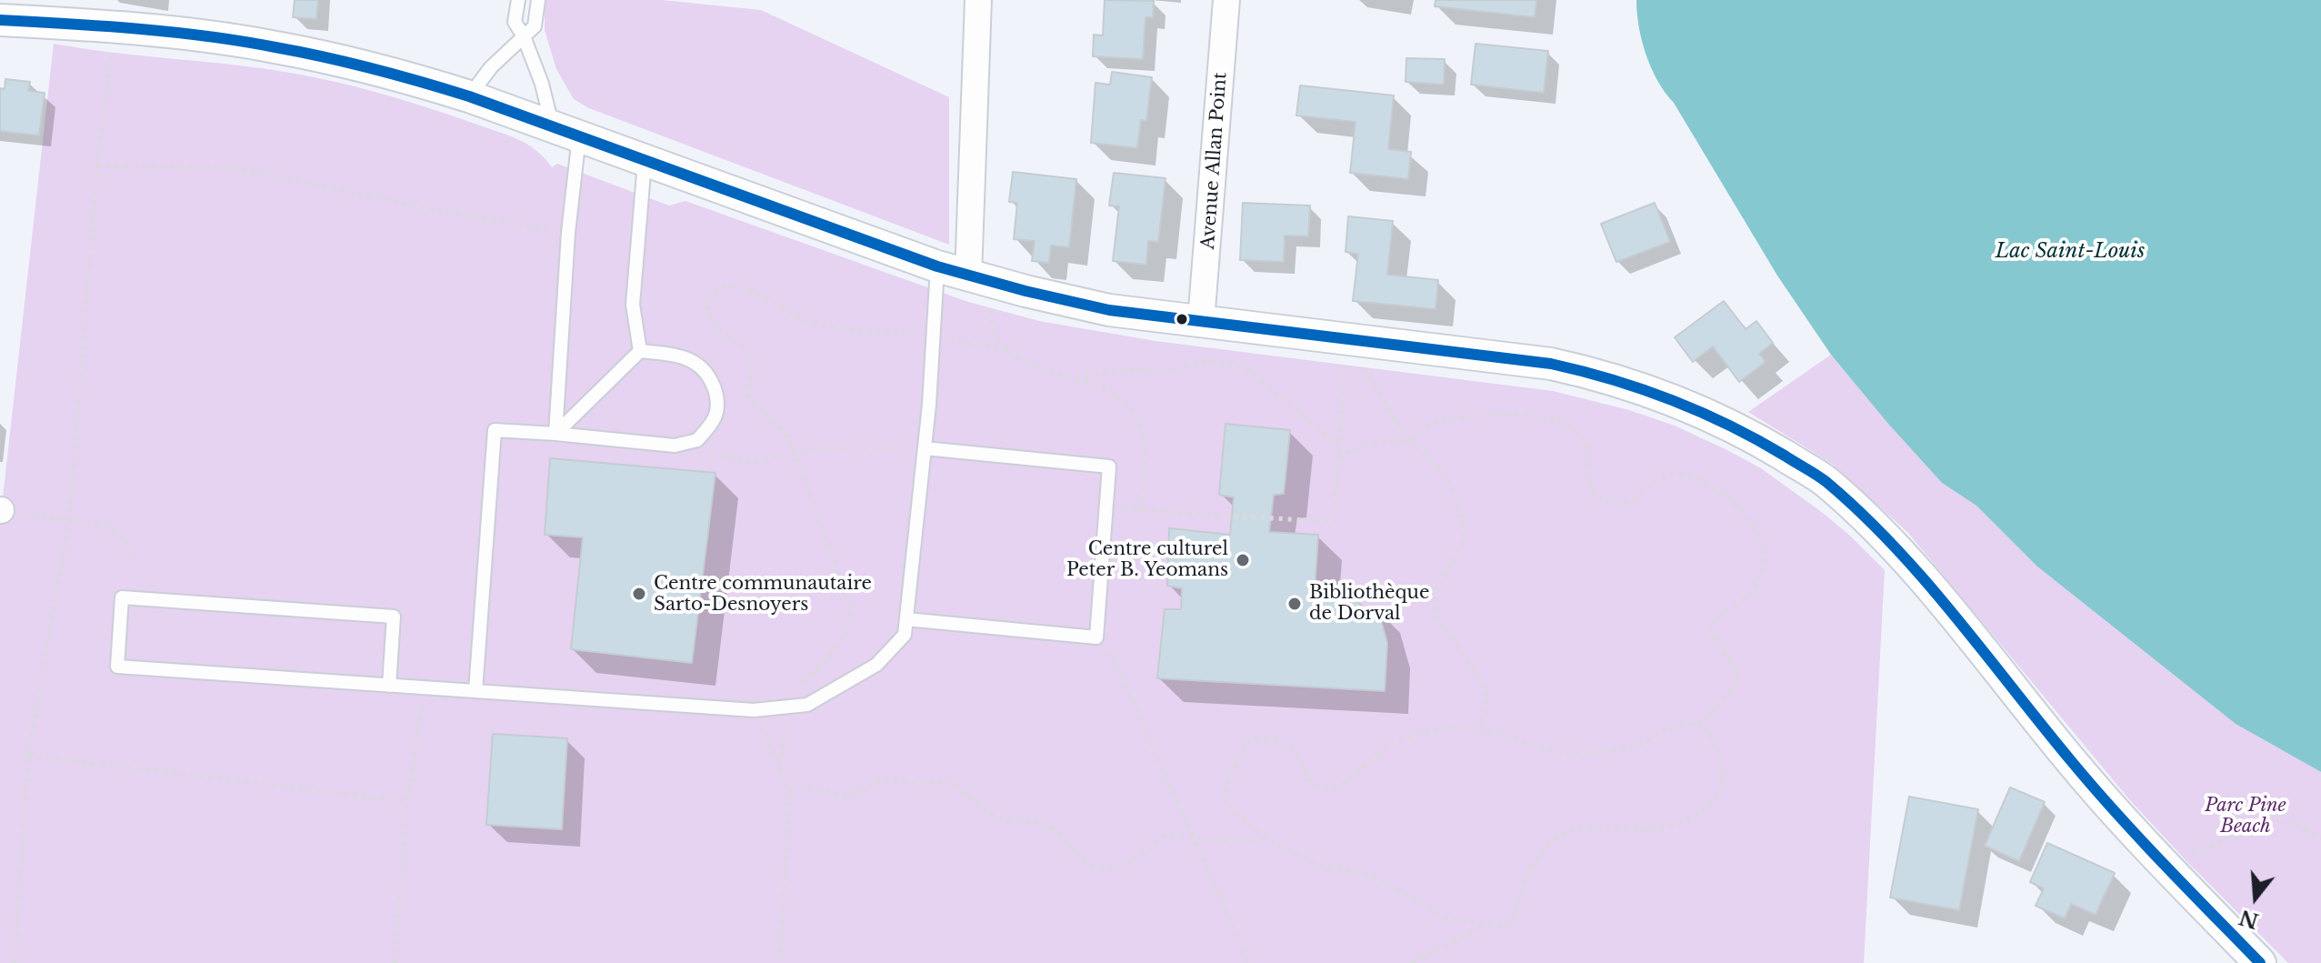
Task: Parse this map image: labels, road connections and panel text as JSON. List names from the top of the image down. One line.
{"streets":{"street":["Avenue Allan Point"]},"water":["Lac Saint-Louis"],"parks":["Parc Pine Beach"],"places":["Centre culturel Peter B. Yeomans","Centre communautaire Sarto-Desnoyers","Bibliothèque de Dorval"],"north":"bottom"}
